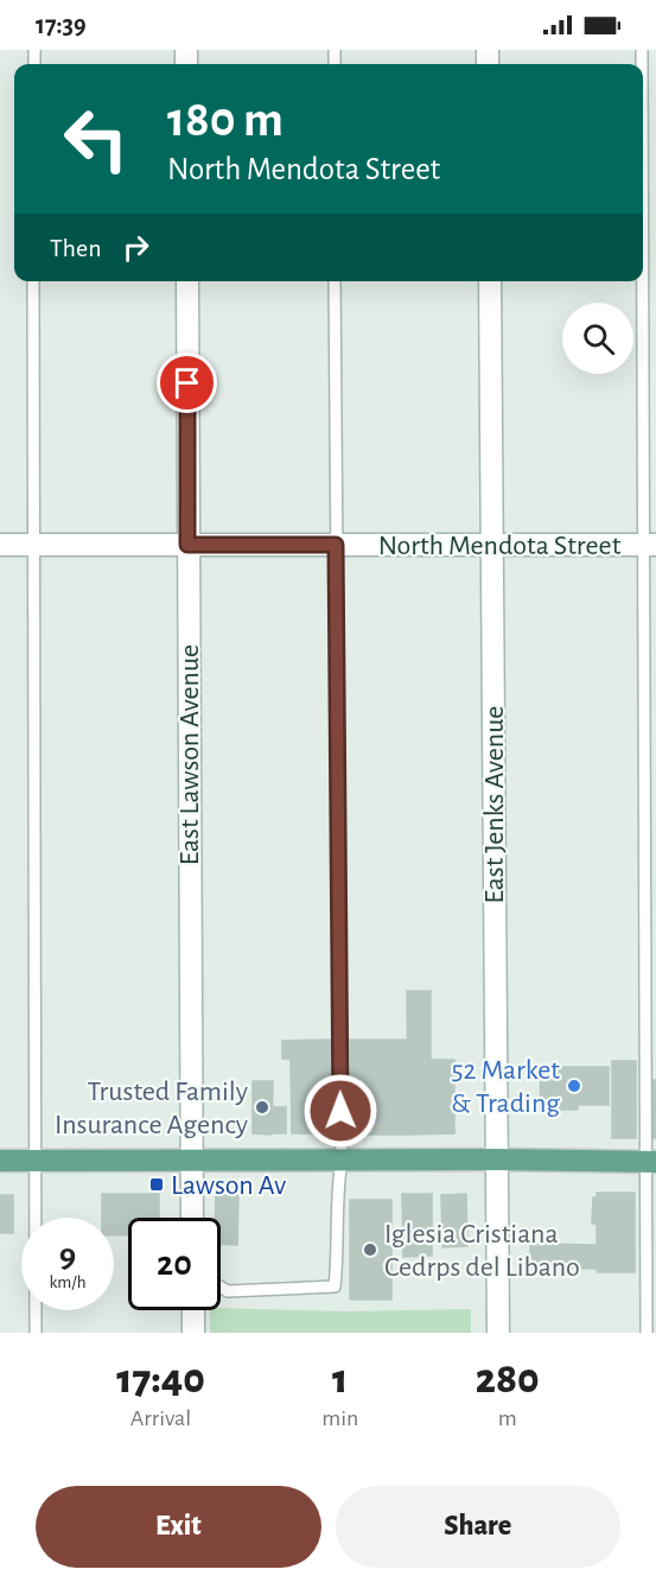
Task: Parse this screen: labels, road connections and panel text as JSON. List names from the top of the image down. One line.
{"streets":{"street":["North Mendota Street","East Lawson Avenue","East Jenks Avenue"]},"crossings":[["North Mendota Street","East Lawson Avenue"],["North Mendota Street","East Jenks Avenue"]],"places":{"other":["52 Market & Trading","Trusted Family Insurance Agency","Iglesia Cristiana Cedrps del Libano"],"transit":["Lawson Av"]},"page":{"status":"17:39","turn":["180 m","North Mendota Street"],"then":"Then","speed":"9 km/h","limit":"20","eta":["17:40","Arrival","1","min","280","m"],"buttons":["Exit","Share"]}}
